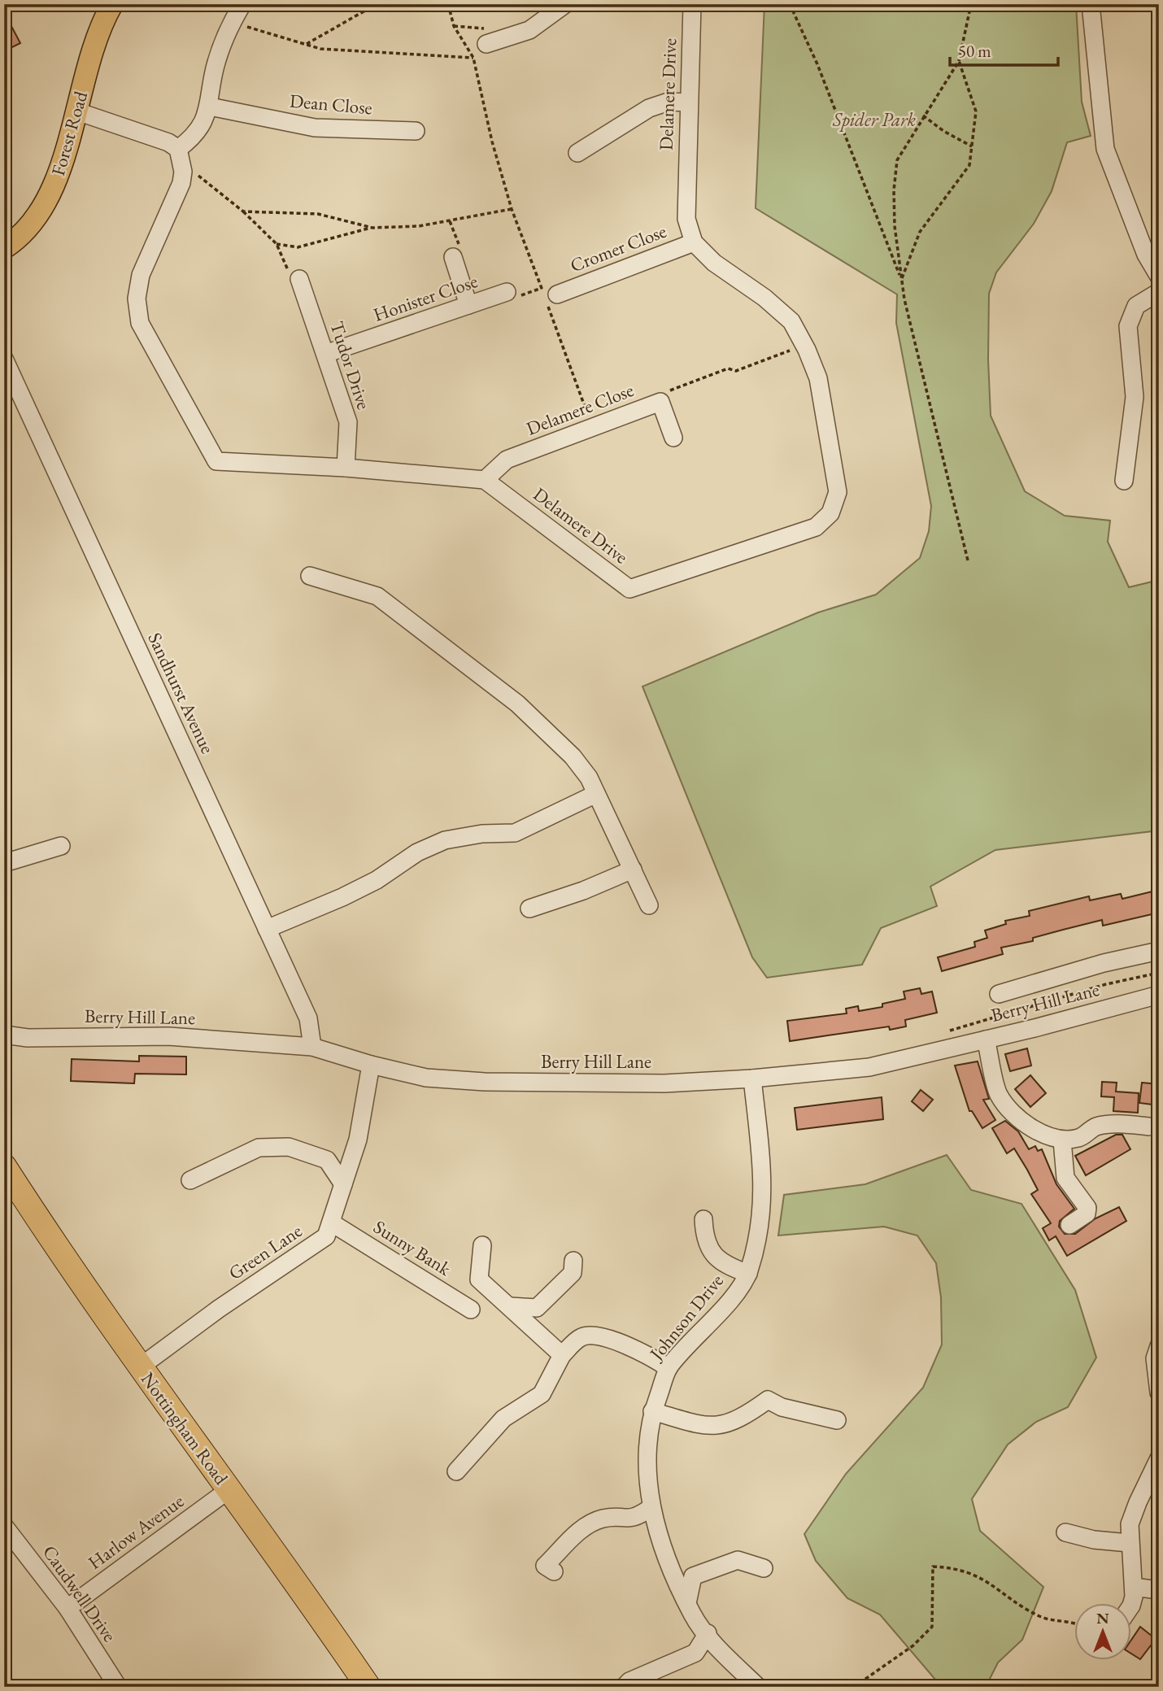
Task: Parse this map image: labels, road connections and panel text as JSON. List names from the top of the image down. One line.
{"streets":{"highway":["Nottingham Road"],"main road":["Forest Road"],"street":["Delamere Drive","Dean Close","Cromer Close","Honister Close","Tudor Drive","Delamere Close","Sandhurst Avenue","Berry Hill Lane","Sunny Bank","Green Lane","Johnson Drive","Harlow Avenue","Caudwell Drive"]},"crossings":[["Delamere Drive","Cromer Close"],["Delamere Drive","Delamere Close"],["Honister Close","Tudor Drive"],["Sandhurst Avenue","Berry Hill Lane"],["Berry Hill Lane","Green Lane"],["Berry Hill Lane","Johnson Drive"],["Sunny Bank","Green Lane"],["Green Lane","Nottingham Road"],["Nottingham Road","Harlow Avenue"],["Harlow Avenue","Caudwell Drive"]],"parks":["Spider Park"],"scale_bar":"50 m","north":"top"}
